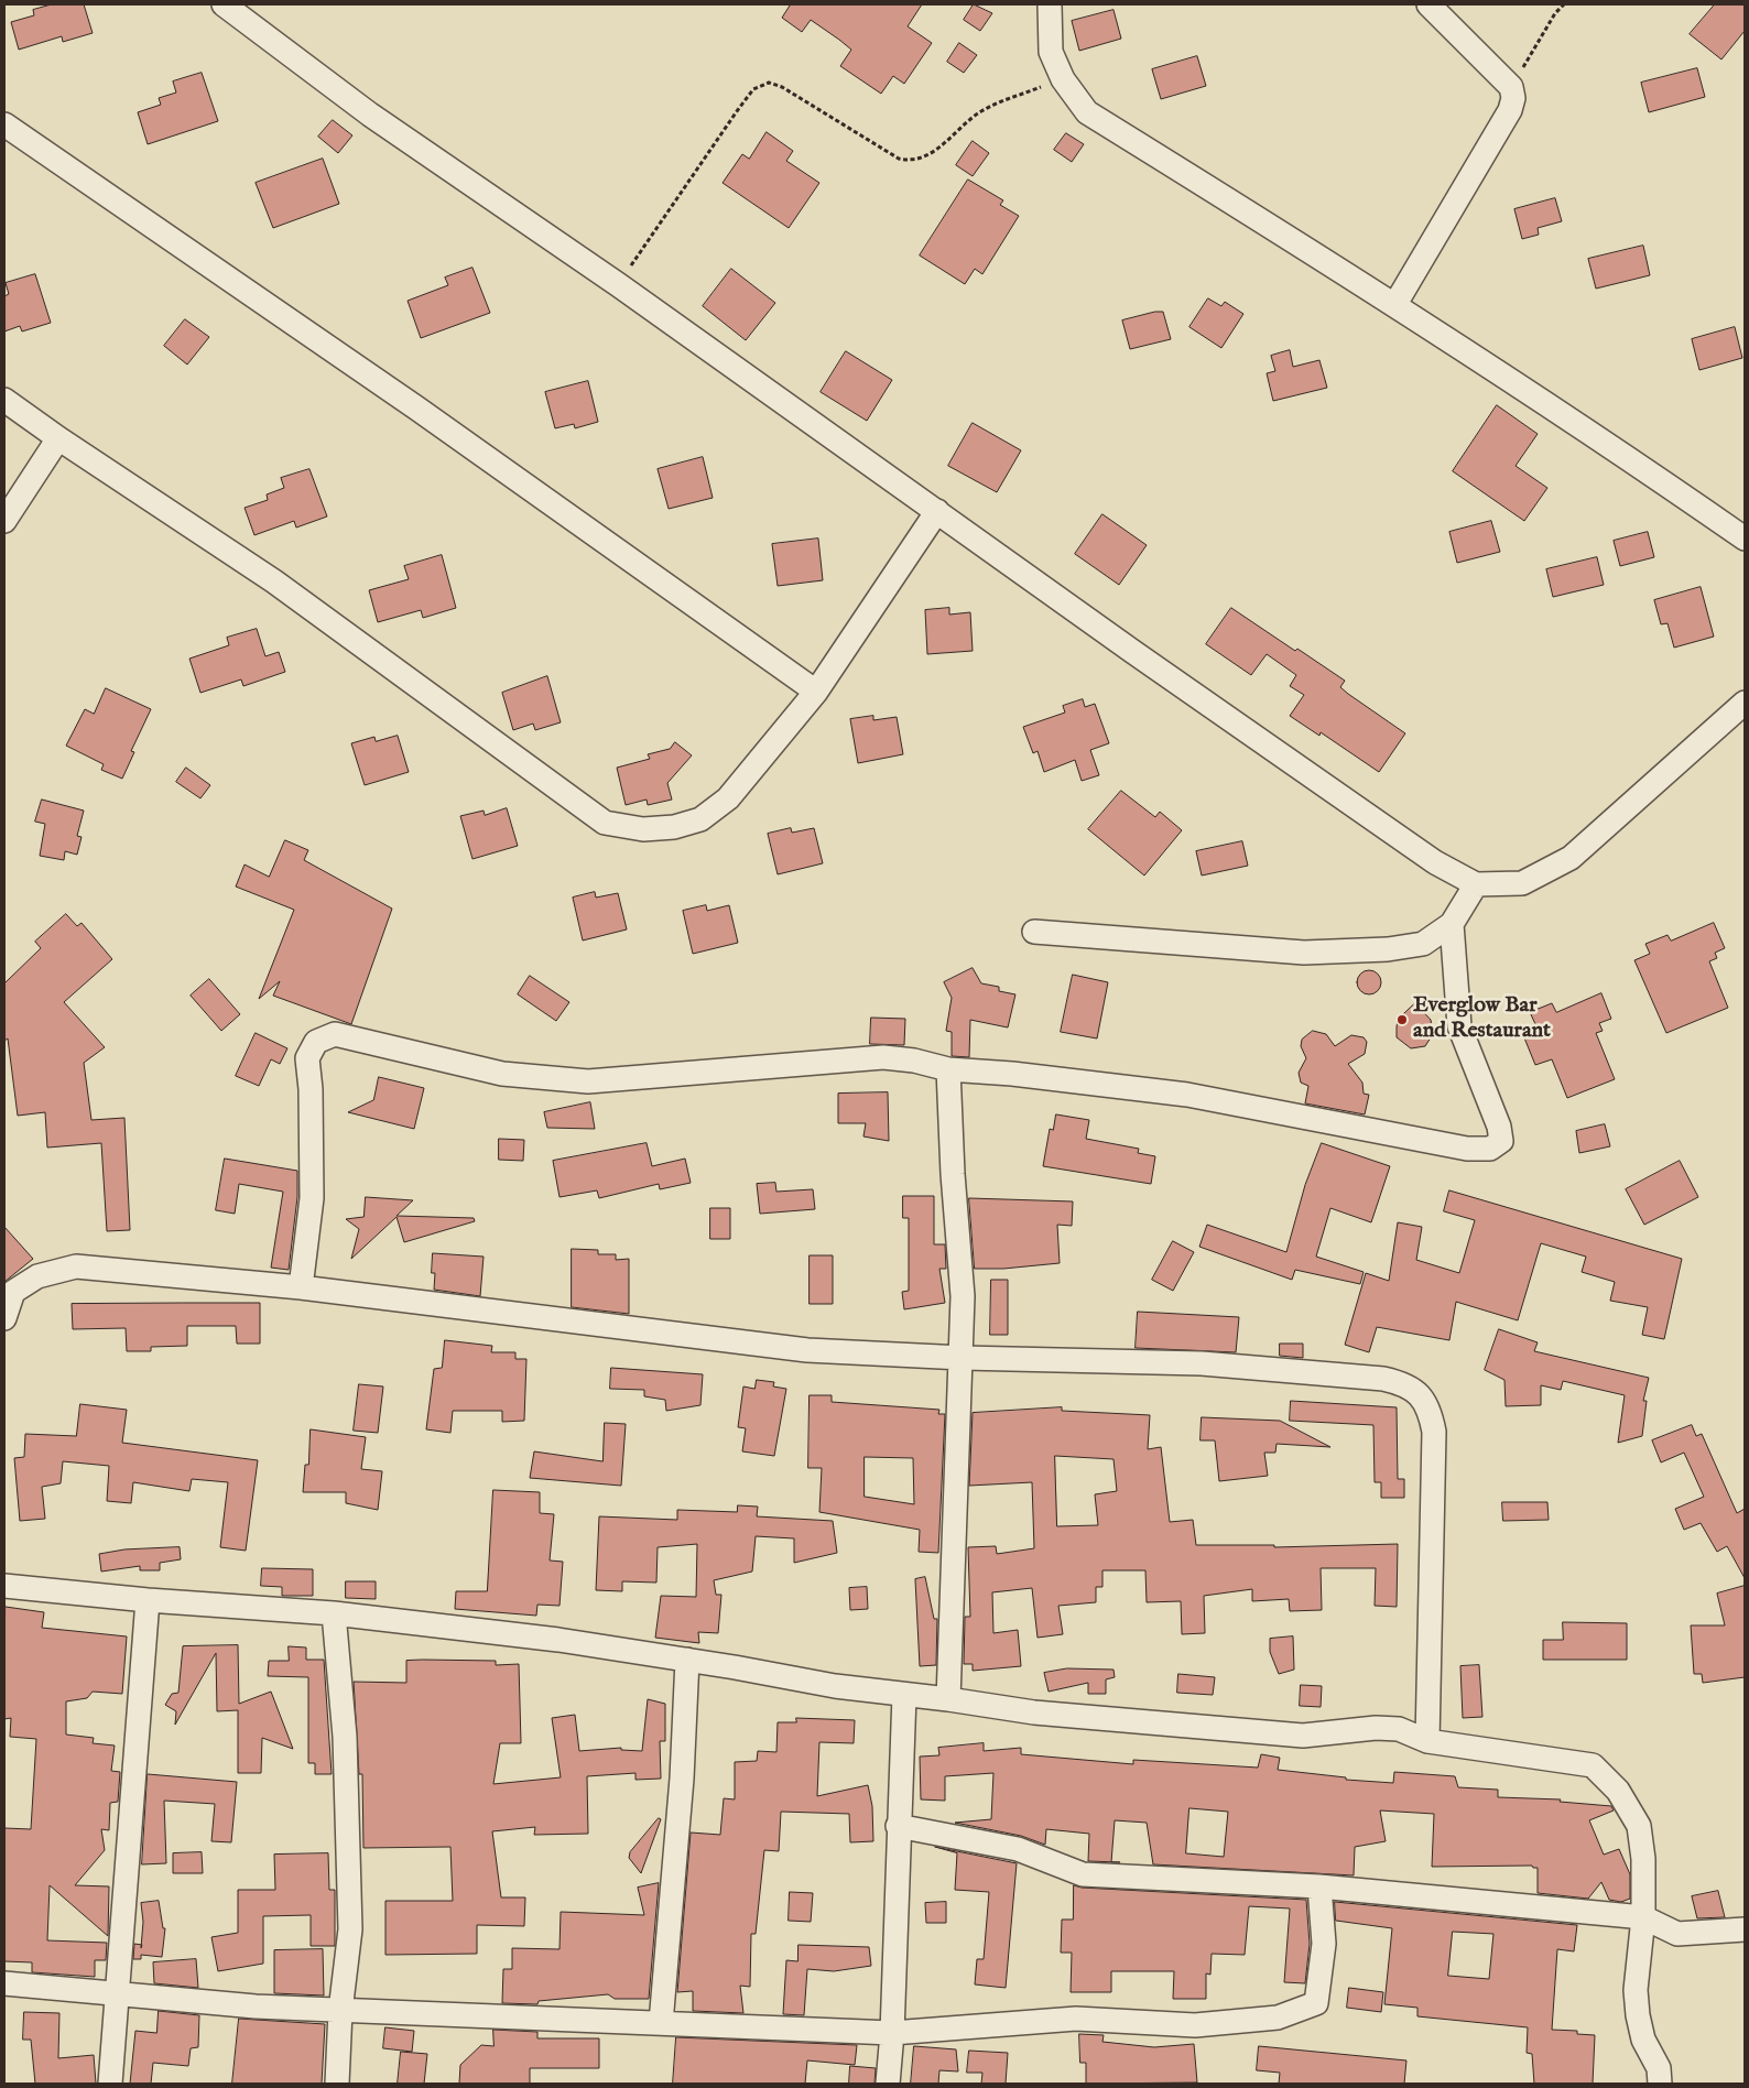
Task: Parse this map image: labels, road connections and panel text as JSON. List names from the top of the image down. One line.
{"places":["Everglow Bar and Restaurant"]}
